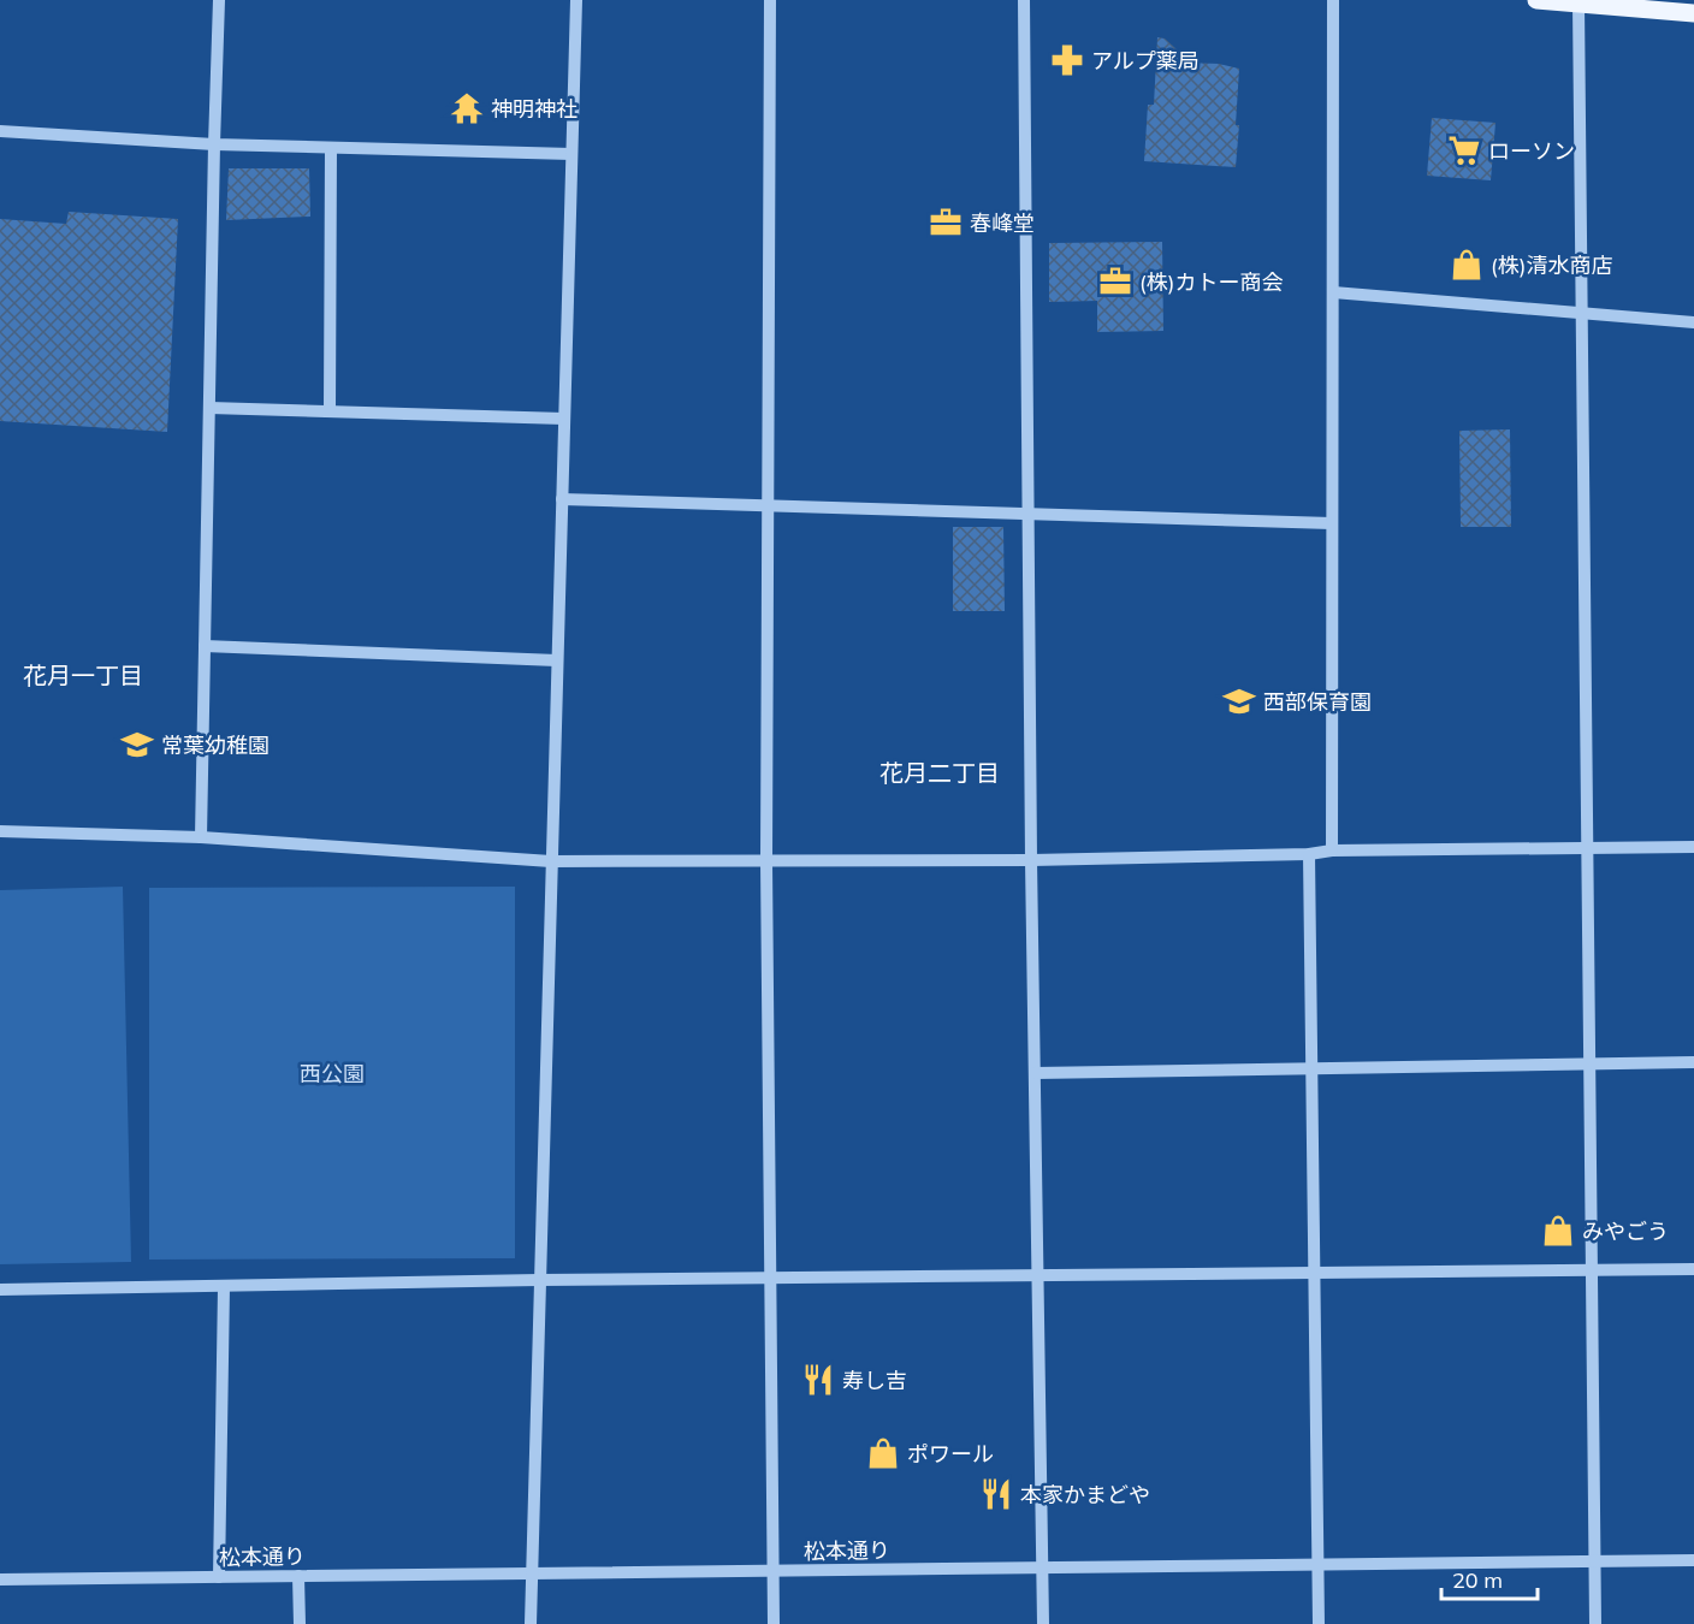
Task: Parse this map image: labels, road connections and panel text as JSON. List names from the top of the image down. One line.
{"streets":{"street":["松本通り"]},"districts":["花月一丁目","花月二丁目"],"parks":["西公園"],"places":{"pharmacy":["アルプ薬局"],"temple":["神明神社"],"supermarket":["ローソン"],"office":["春峰堂","(株)カトー商会"],"shop":["(株)清水商店","みやごう","ポワール"],"school or university":["西部保育園","常葉幼稚園"],"restaurant":["寿し吉","本家かまどや"]},"scale_bar":"20 m"}
